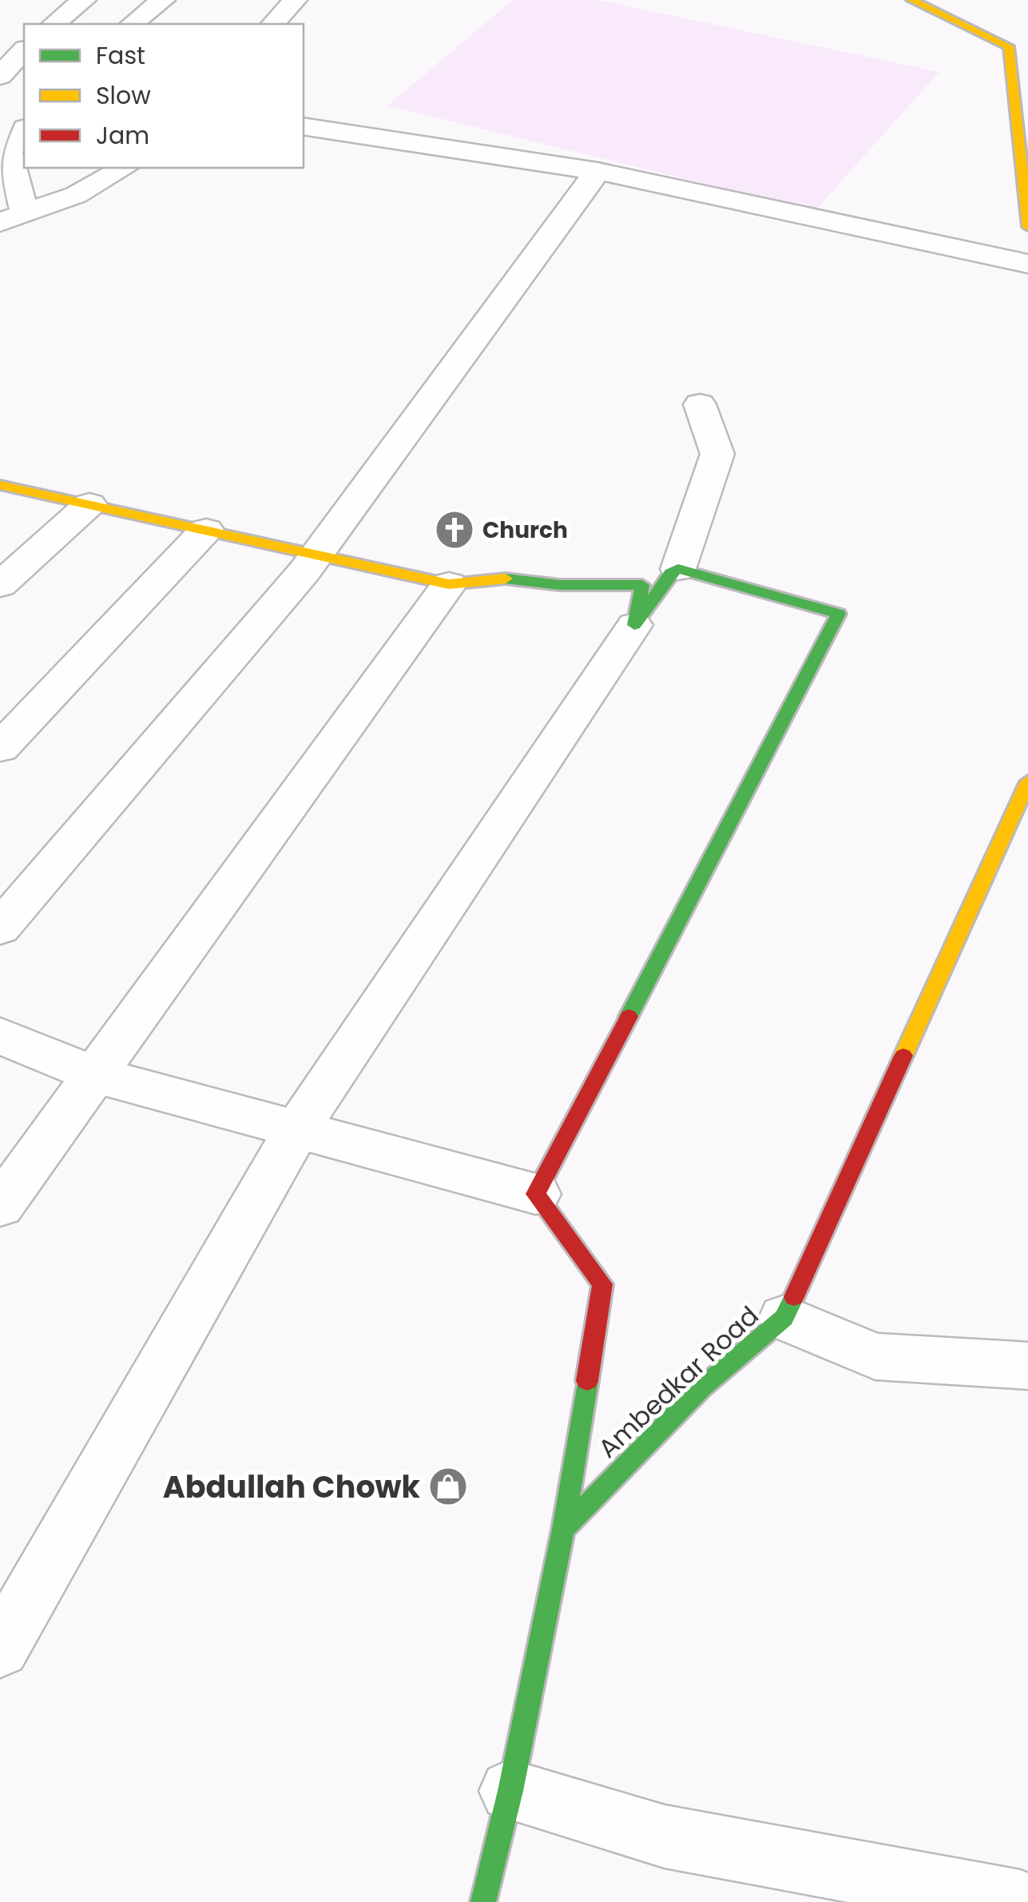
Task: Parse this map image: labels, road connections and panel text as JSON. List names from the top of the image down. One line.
{"streets":{"street":["Ambedkar Road"]},"places":{"church":["Church"],"shop":["Abdullah Chowk"]},"legend":["Fast","Slow","Jam"]}
